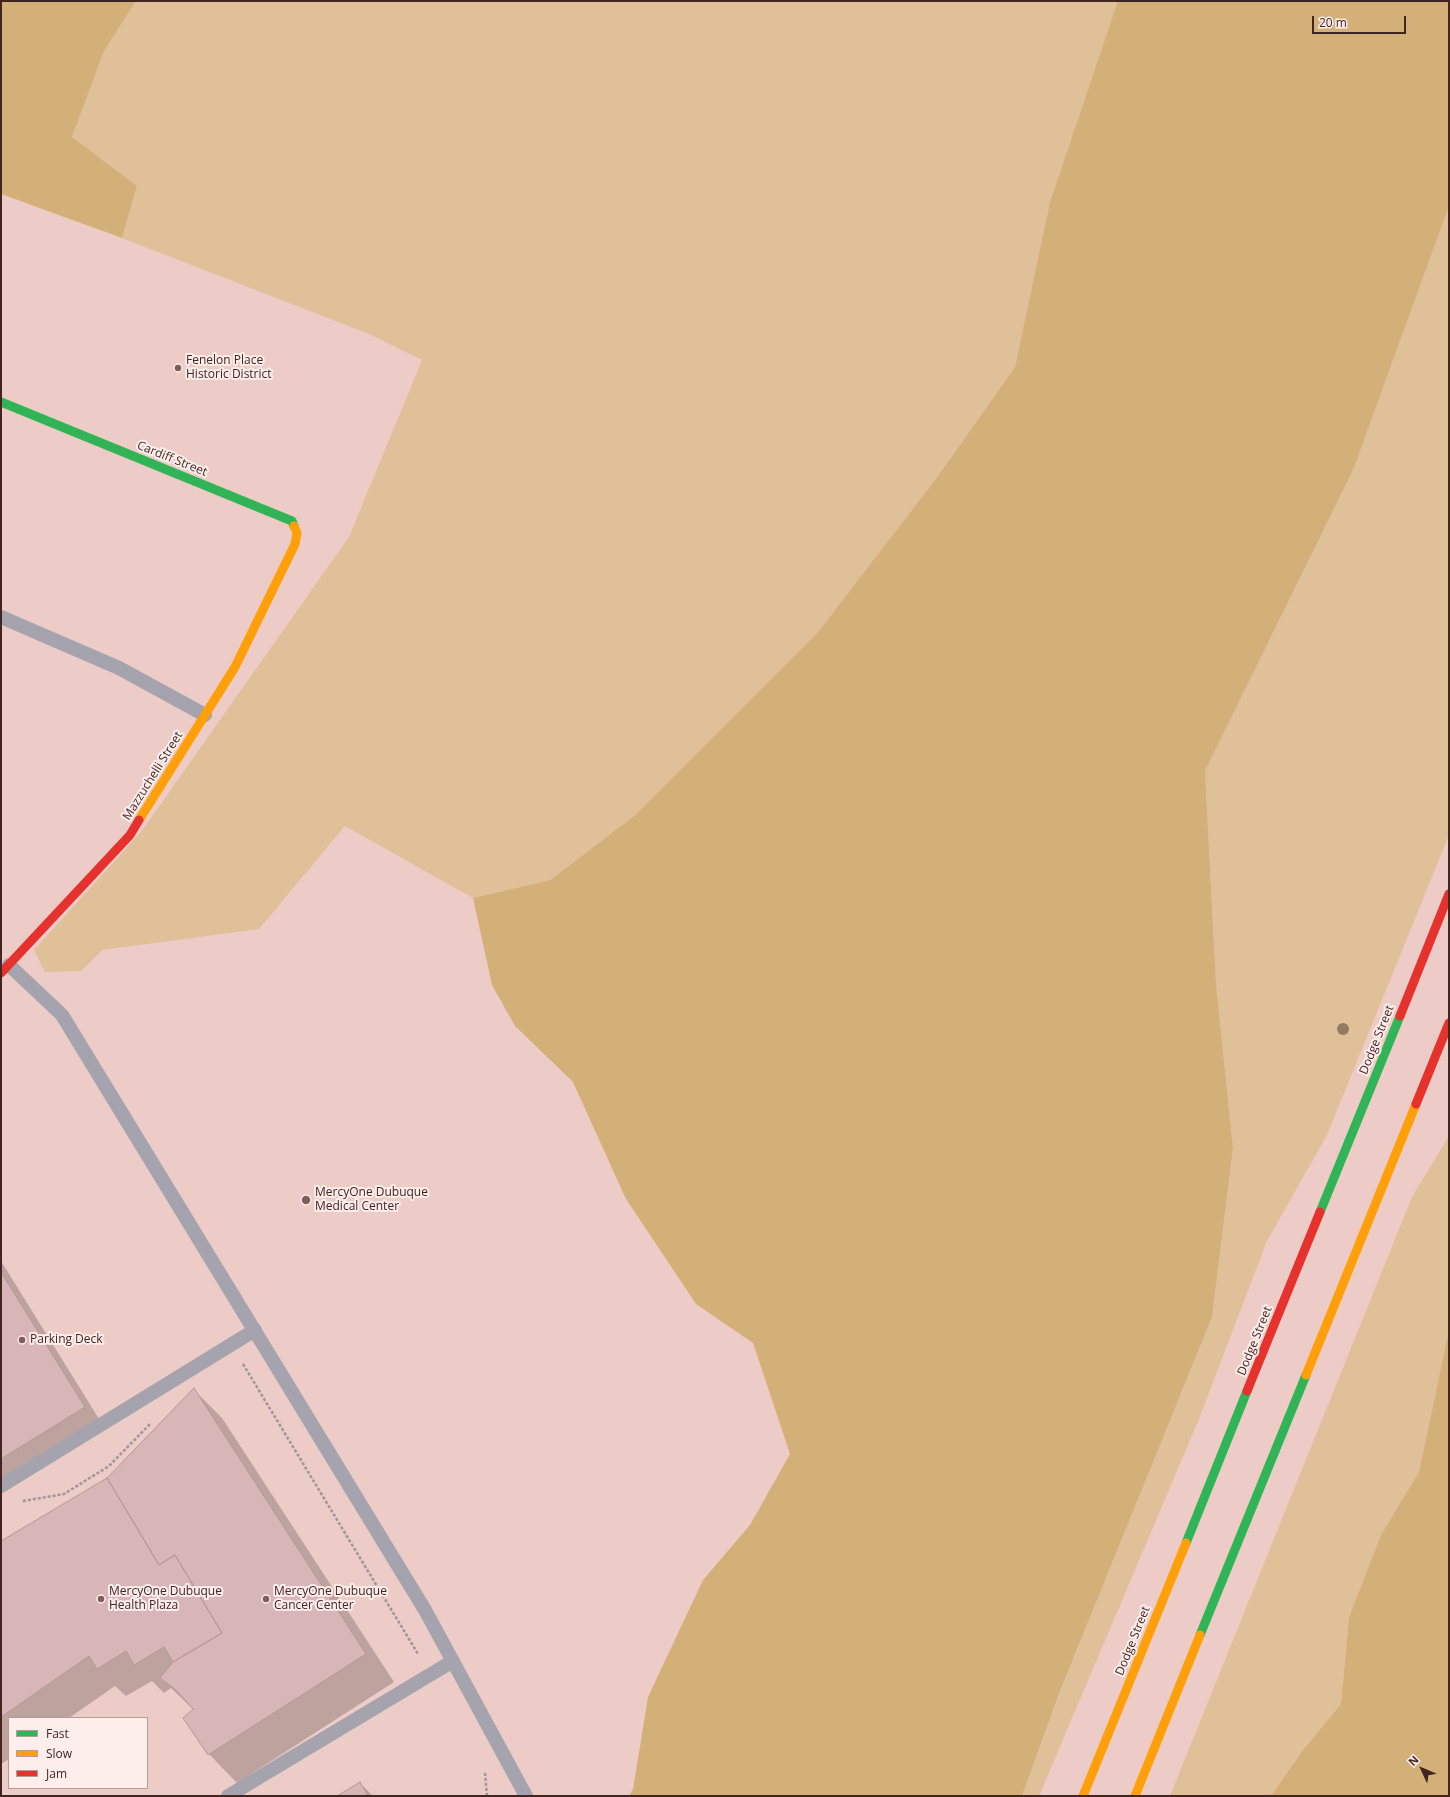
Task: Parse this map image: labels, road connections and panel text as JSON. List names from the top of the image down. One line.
{"streets":{"main road":["Cardiff Street","Mazzuchelli Street","Dodge Street"]},"crossings":[["Cardiff Street","Mazzuchelli Street"]],"places":["Fenelon Place Historic District","MercyOne Dubuque Medical Center","Parking Deck","MercyOne Dubuque Health Plaza","MercyOne Dubuque Cancer Center"],"legend":["Fast","Slow","Jam"],"scale_bar":"20 m","north":"top left"}
